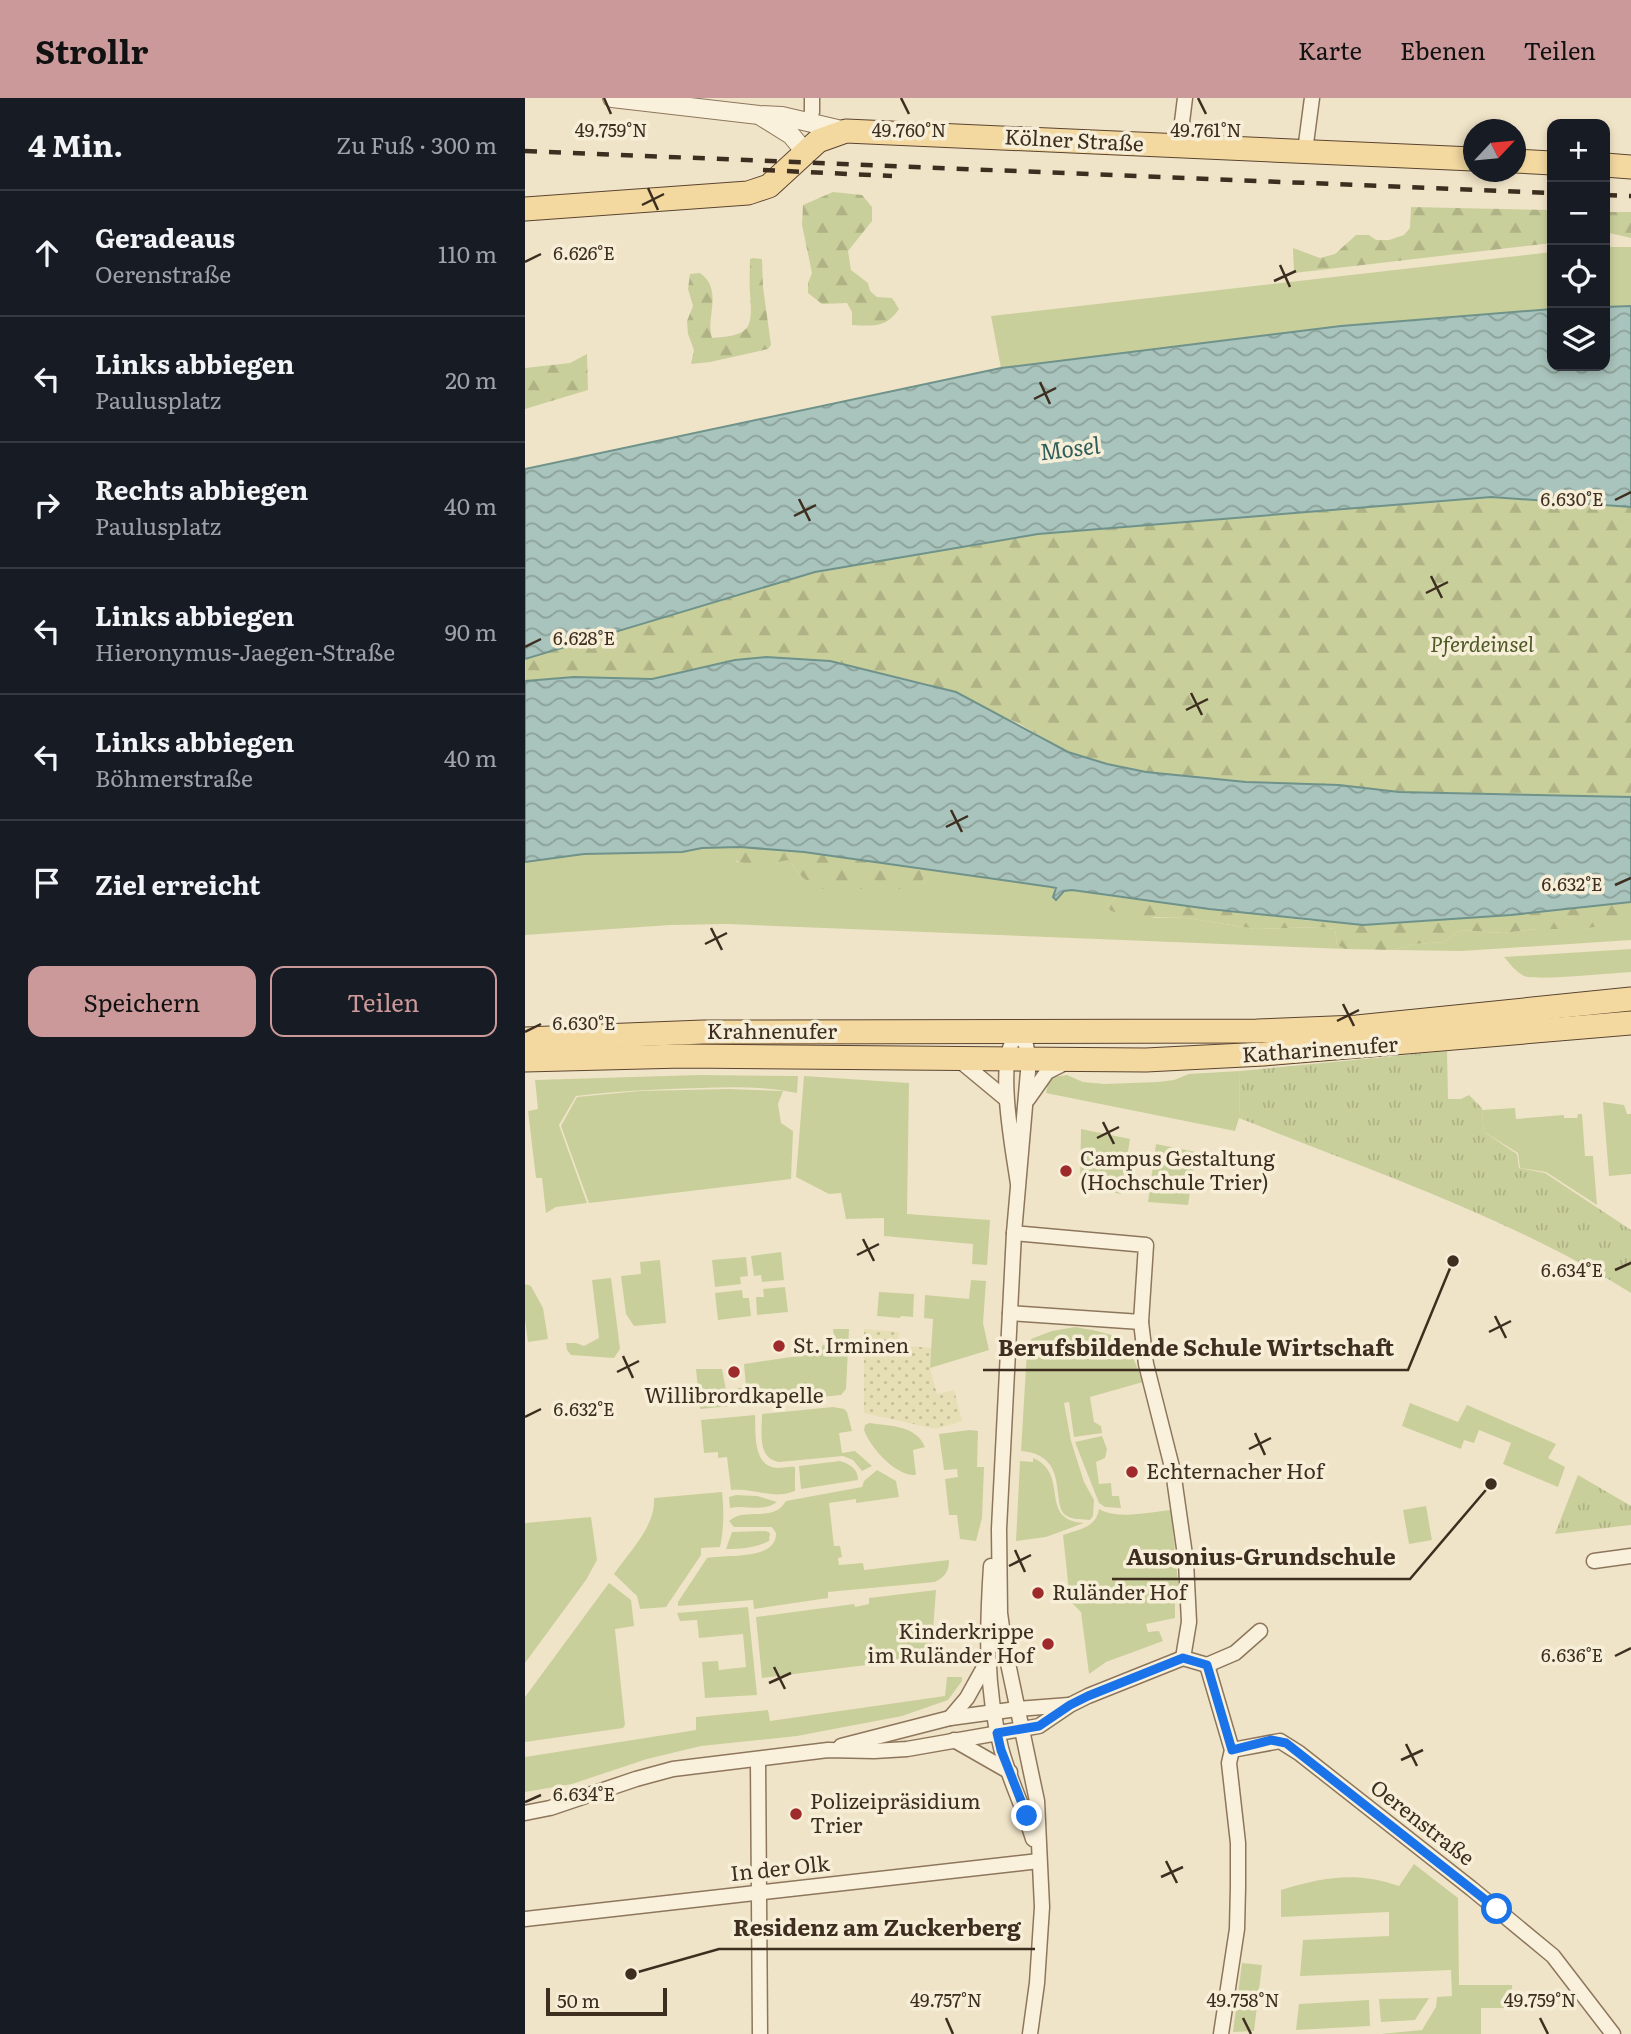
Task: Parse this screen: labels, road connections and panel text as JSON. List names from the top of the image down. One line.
{"streets":{"main road":["Kölner Straße","Krahnenufer","Katharinenufer"],"street":["Oerenstraße","In der Olk"]},"crossings":[["Krahnenufer","Katharinenufer"]],"water":["Mosel"],"parks":["Pferdeinsel"],"places":["Campus Gestaltung (Hochschule Trier)","Berufsbildende Schule Wirtschaft","St. Irminen","Willibrordkapelle","Echternacher Hof","Ausonius-Grundschule","Ruländer Hof","Kinderkrippe im Ruländer Hof","Polizeipräsidium Trier","Residenz am Zuckerberg"],"scale_bar":"50 m","north":"top right","page":{"header":"Strollr","nav":["Karte","Ebenen","Teilen"],"heading":["4 Min.","Zu Fuß · 300 m"],"map_buttons":["+","−"],"list":[["Geradeaus","Oerenstraße","110 m"],["Links abbiegen","Paulusplatz","20 m"],["Rechts abbiegen","Paulusplatz","40 m"],["Links abbiegen","Hieronymus-Jaegen-Straße","90 m"],["Links abbiegen","Böhmerstraße","40 m"],"Ziel erreicht"],"buttons":["Speichern","Teilen"],"scale":"50 m"},"coordinates":["49.759°N","49.760°N","49.761°N","6.626°E","6.630°E","6.628°E","6.632°E","6.634°E","6.636°E","49.757°N","49.758°N"]}
